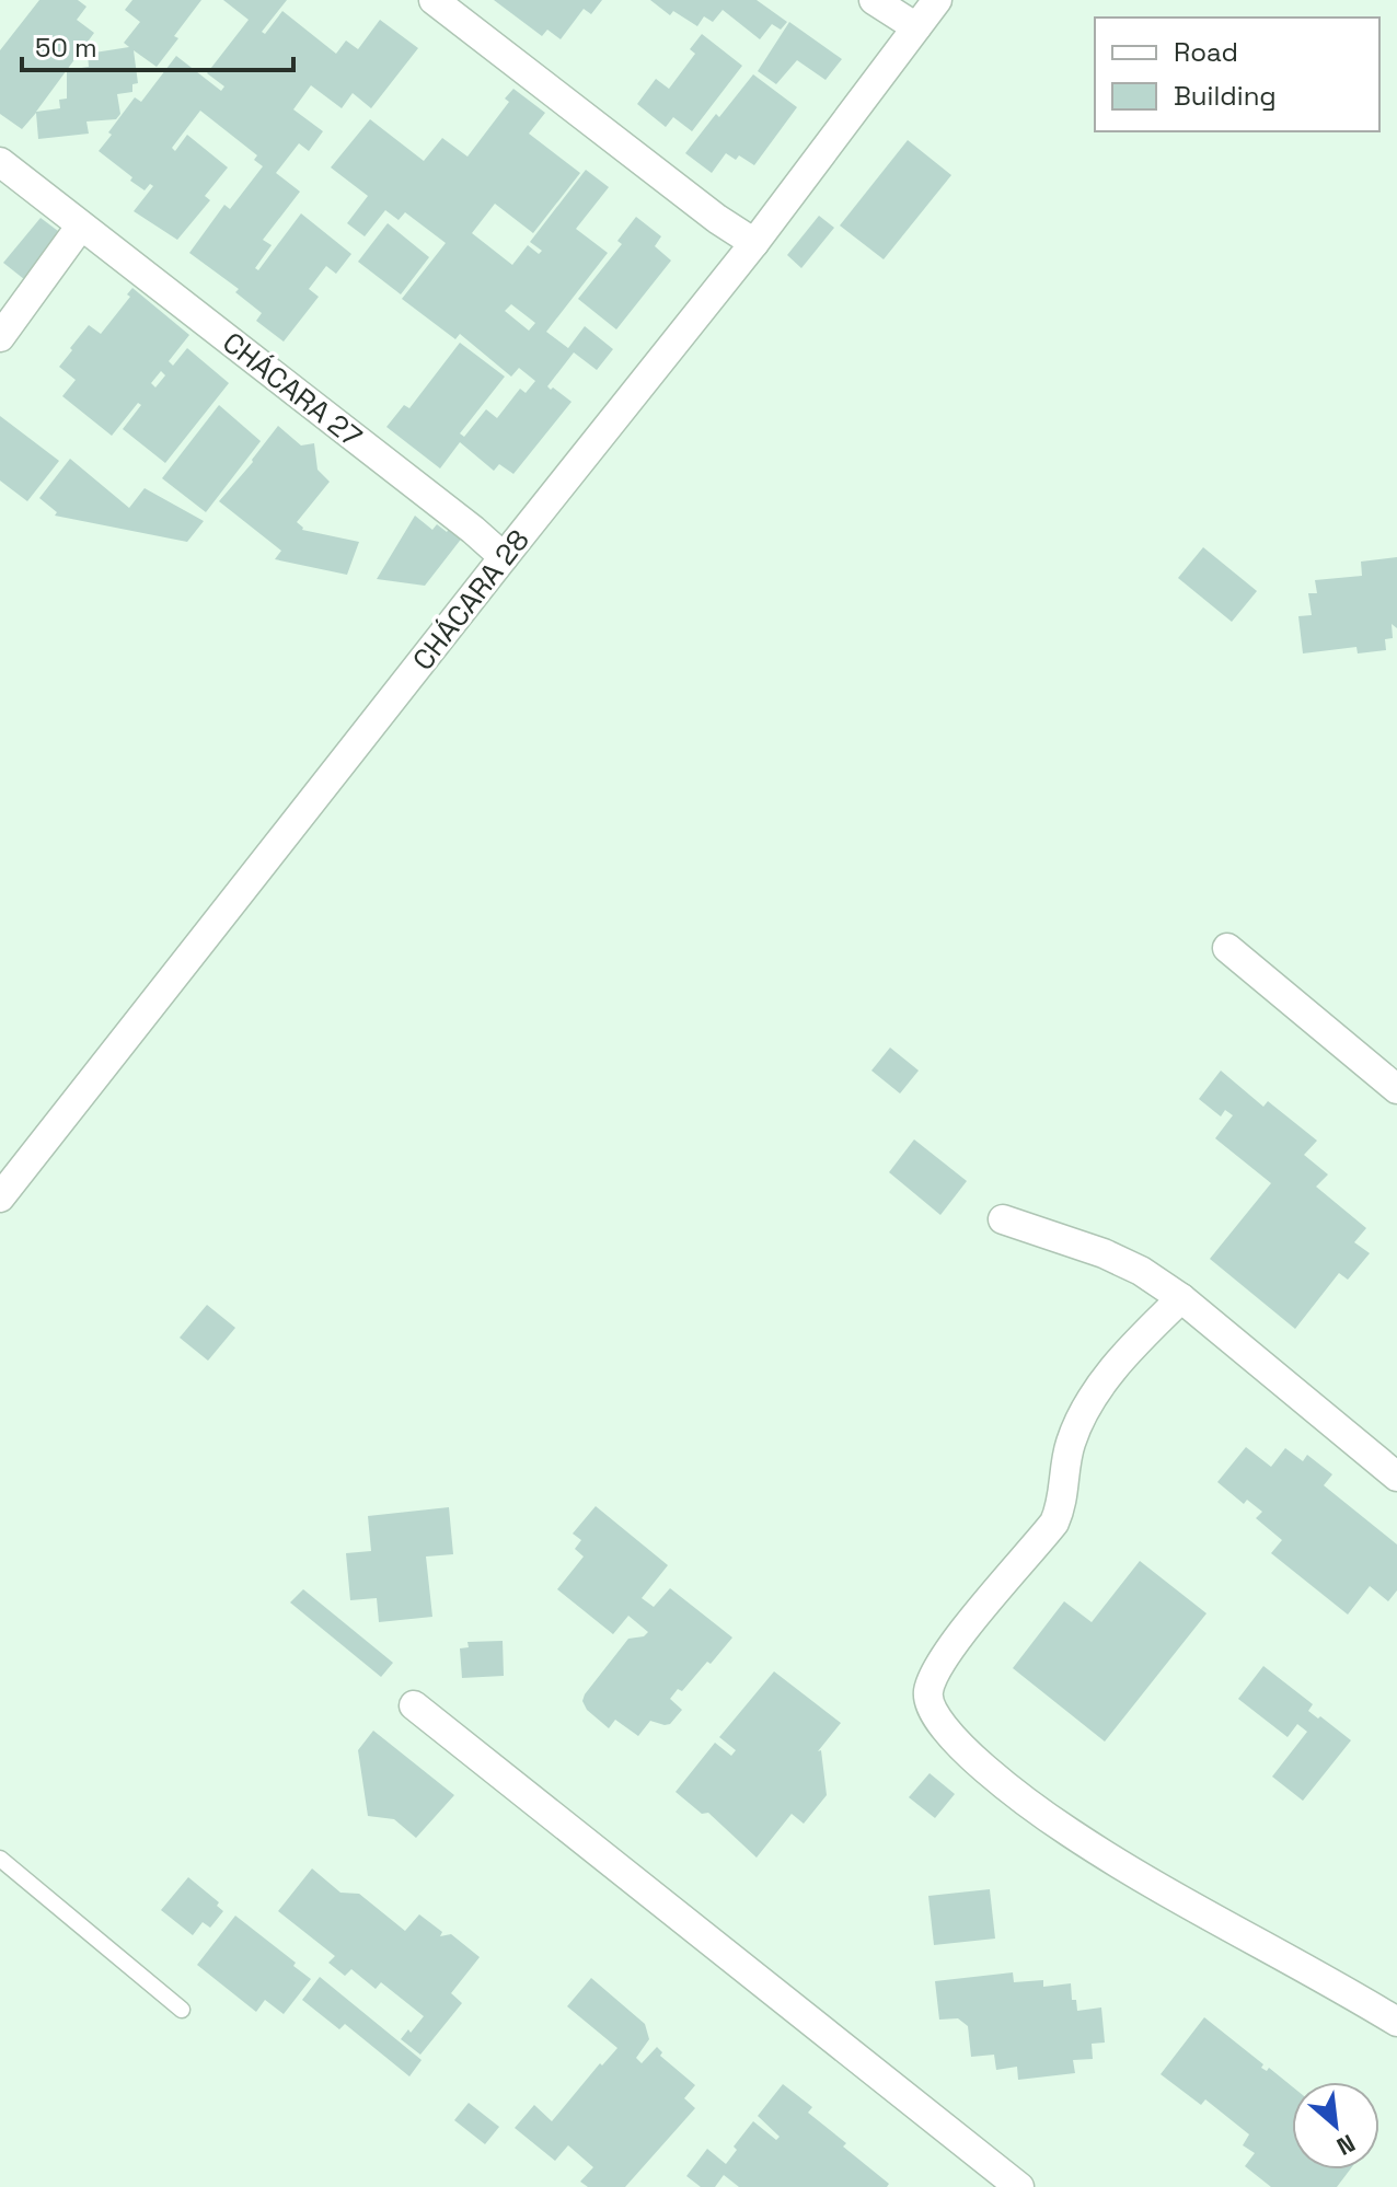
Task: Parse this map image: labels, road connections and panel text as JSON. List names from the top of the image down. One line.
{"streets":{"street":["CHÁCARA 27","CHÁCARA 28"]},"crossings":[["CHÁCARA 27","CHÁCARA 28"]],"legend":["Road","Building"],"scale_bar":"50 m","north":"bottom right"}
